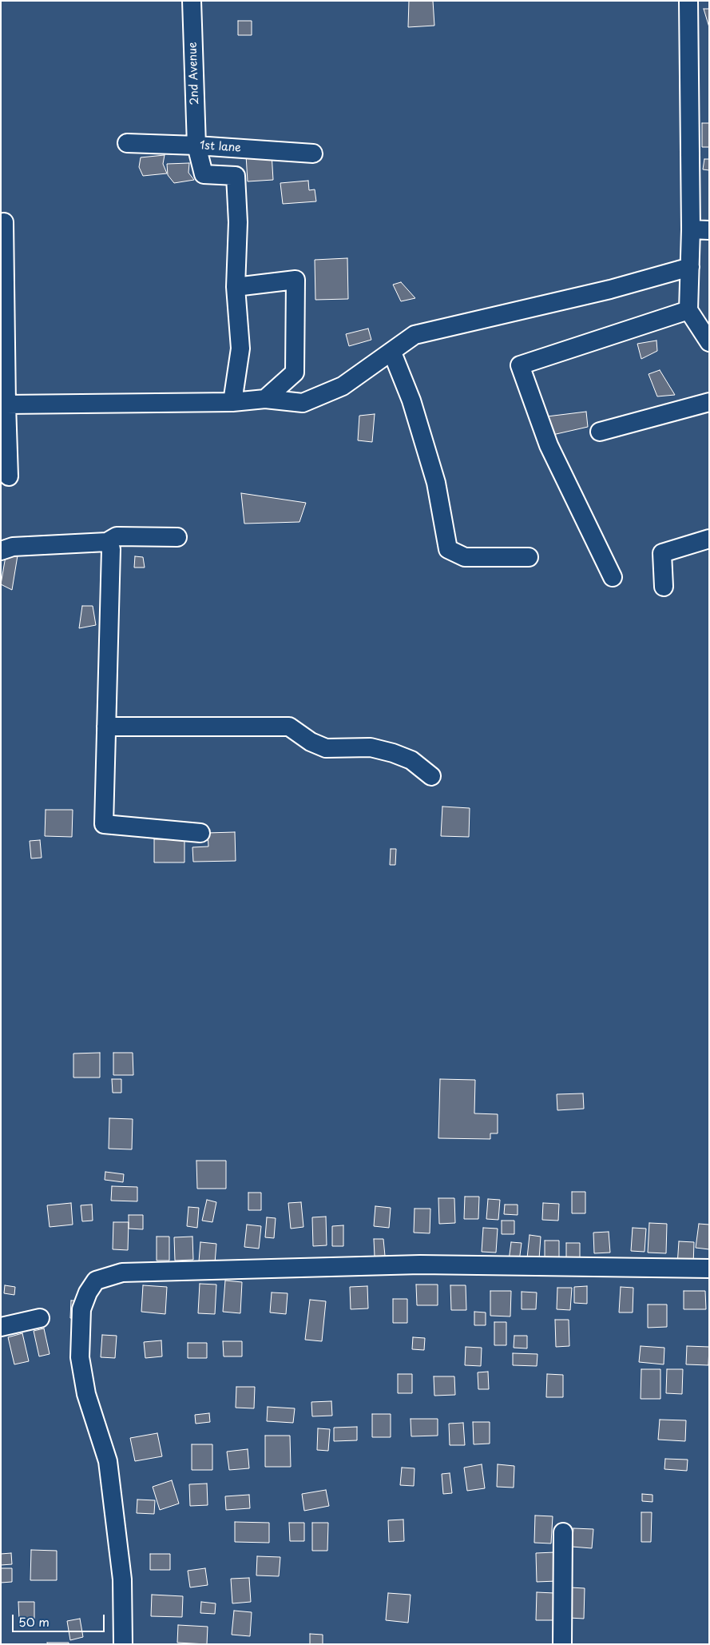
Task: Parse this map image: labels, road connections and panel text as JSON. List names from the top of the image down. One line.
{"streets":{"street":["2nd Avenue","1st lane"]},"crossings":[["2nd Avenue","1st lane"]],"scale_bar":"50 m"}
